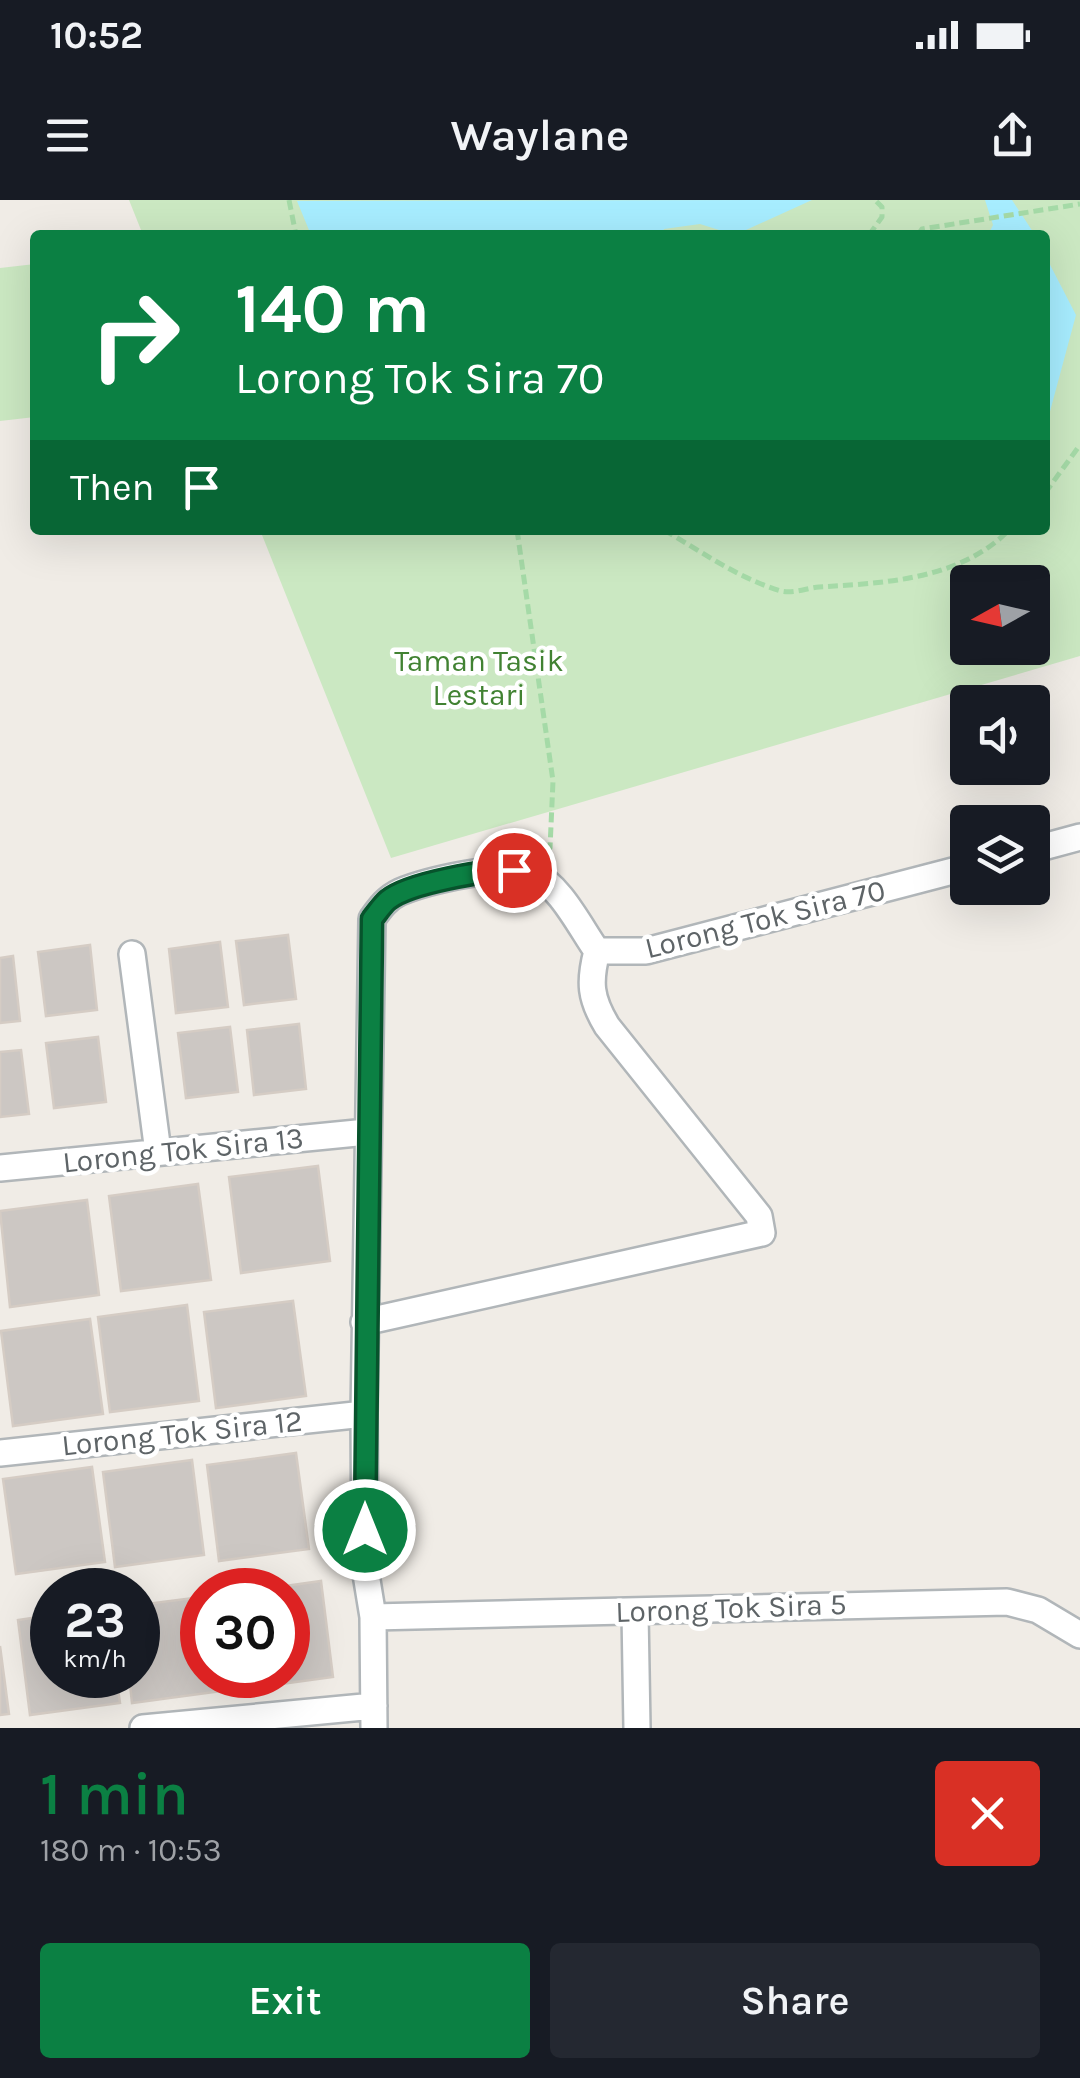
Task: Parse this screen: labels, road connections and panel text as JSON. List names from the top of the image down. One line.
{"streets":{"street":["Lorong Tok Sira 70","Lorong Tok Sira 13","Lorong Tok Sira 12","Lorong Tok Sira 5"]},"parks":["Taman Tasik Lestari"],"north":"left","page":{"status":"10:52","header":"Waylane","turn":["140 m","Lorong Tok Sira 70"],"then":"Then","speed":"23 km/h","limit":"30","heading":["1 min","180 m · 10:53"],"buttons":["Exit","Share"]}}
